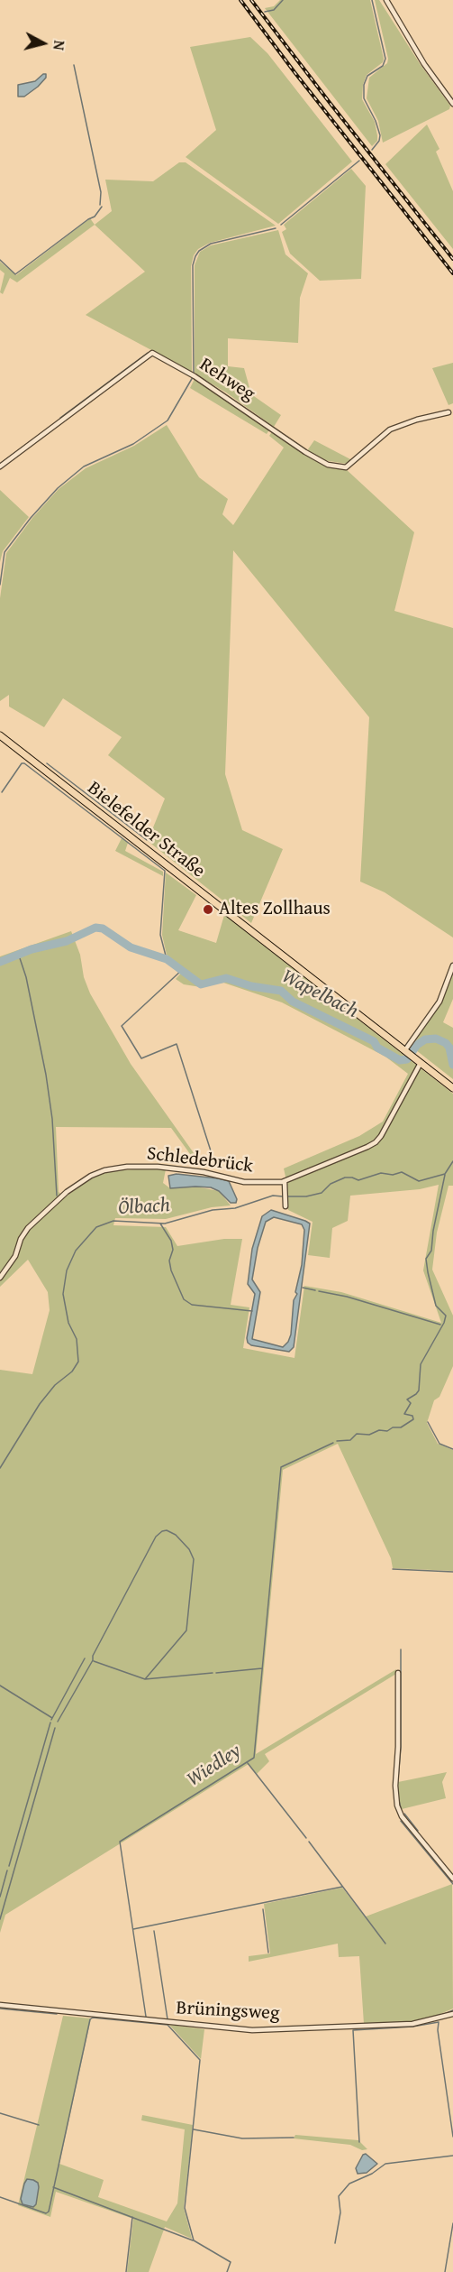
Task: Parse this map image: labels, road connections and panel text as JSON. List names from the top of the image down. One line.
{"streets":{"main road":["Bielefelder Straße"],"street":["Rehweg","Schledebrück","Brüningsweg"]},"crossings":[["Bielefelder Straße","Schledebrück"]],"water":["Wapelbach","Ölbach","Wiedley"],"places":["Altes Zollhaus"],"north":"right"}
